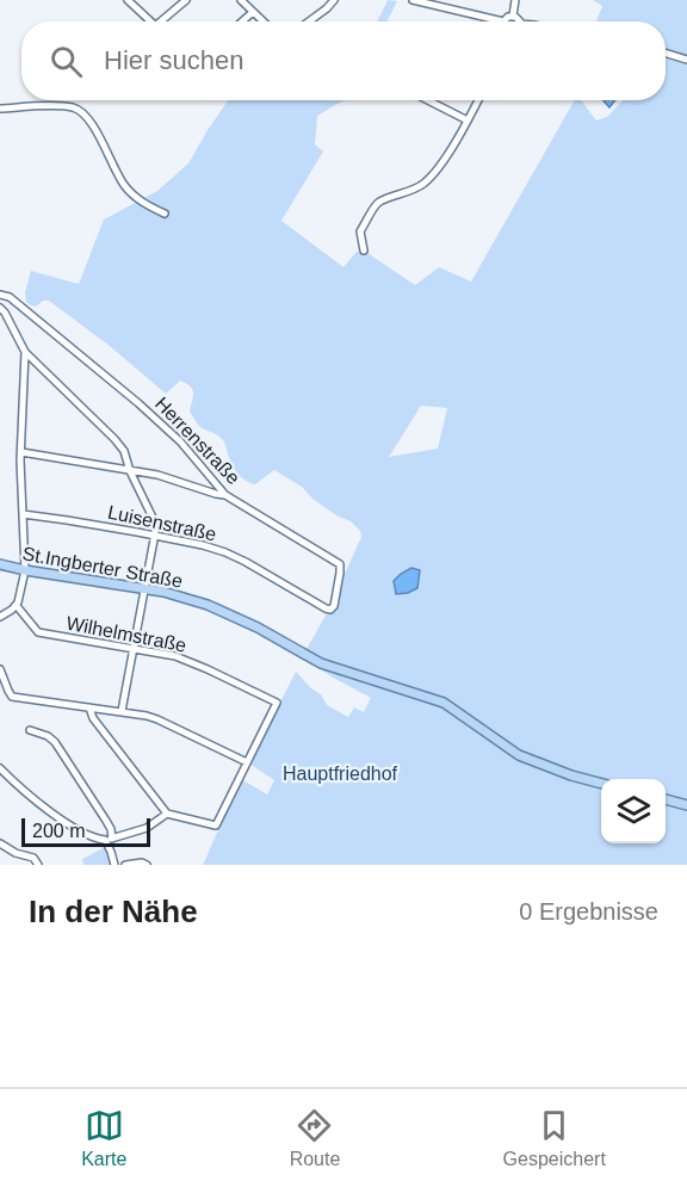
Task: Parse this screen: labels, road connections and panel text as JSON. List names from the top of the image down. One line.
{"streets":{"main road":["St.Ingberter Straße"],"street":["Herrenstraße","Luisenstraße","Wilhelmstraße"]},"crossings":[["Herrenstraße","Luisenstraße"]],"parks":["Hauptfriedhof"],"scale_bar":"200 m","page":{"search":"Hier suchen","scale":"200 m","heading":["In der Nähe","0 Ergebnisse"],"nav":["Karte","Route","Gespeichert"]}}
